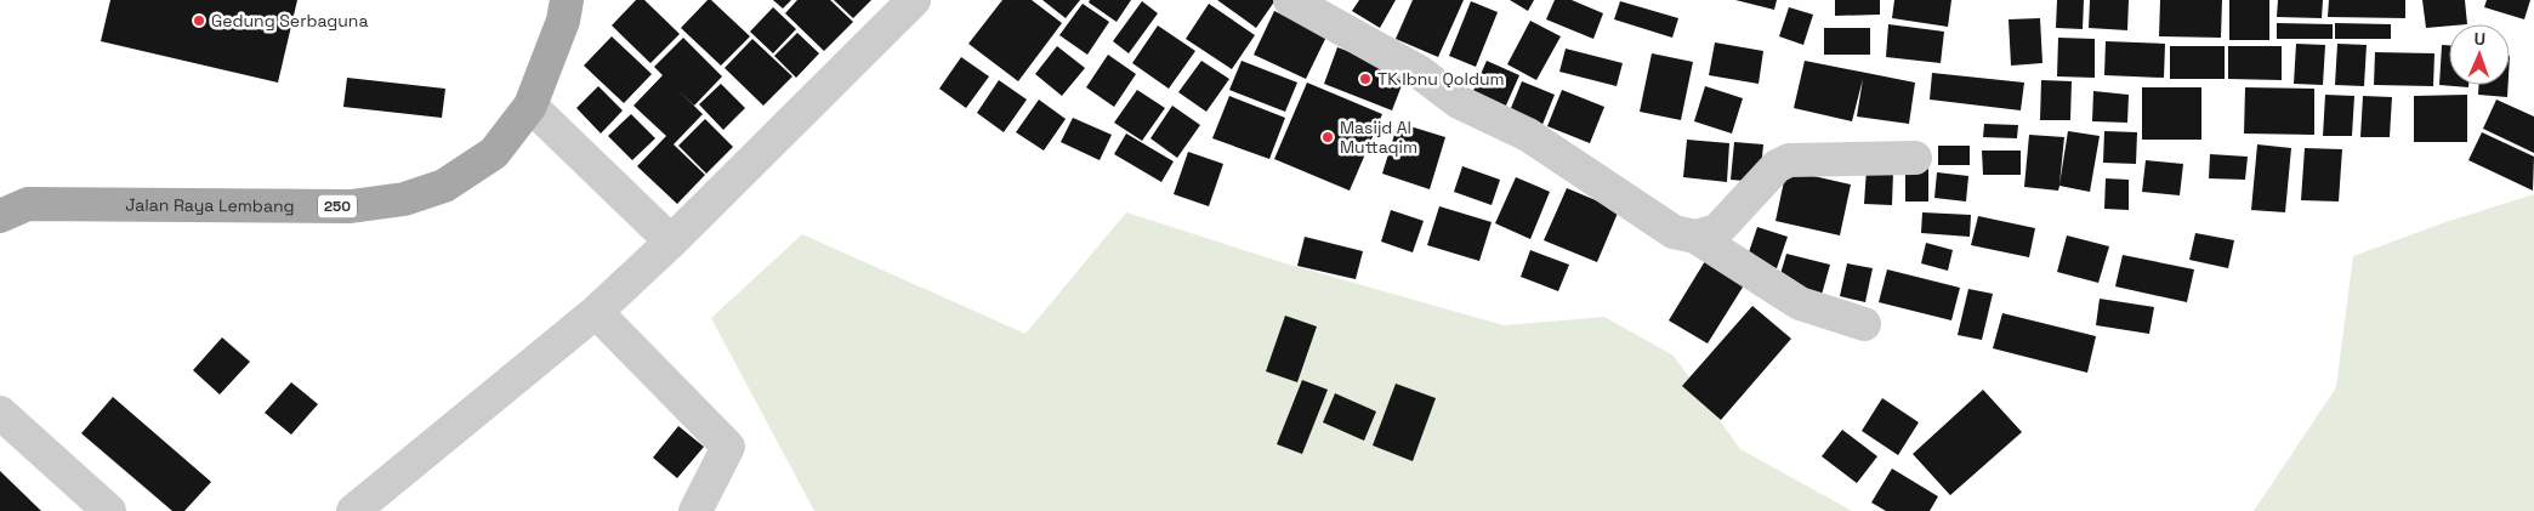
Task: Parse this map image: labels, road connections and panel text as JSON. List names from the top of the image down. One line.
{"streets":{"main road":["Jalan Raya Lembang","250"]},"places":["Gedung Serbaguna","TK Ibnu Qoldum","Masijd Al Muttaqim"],"north":"top"}
